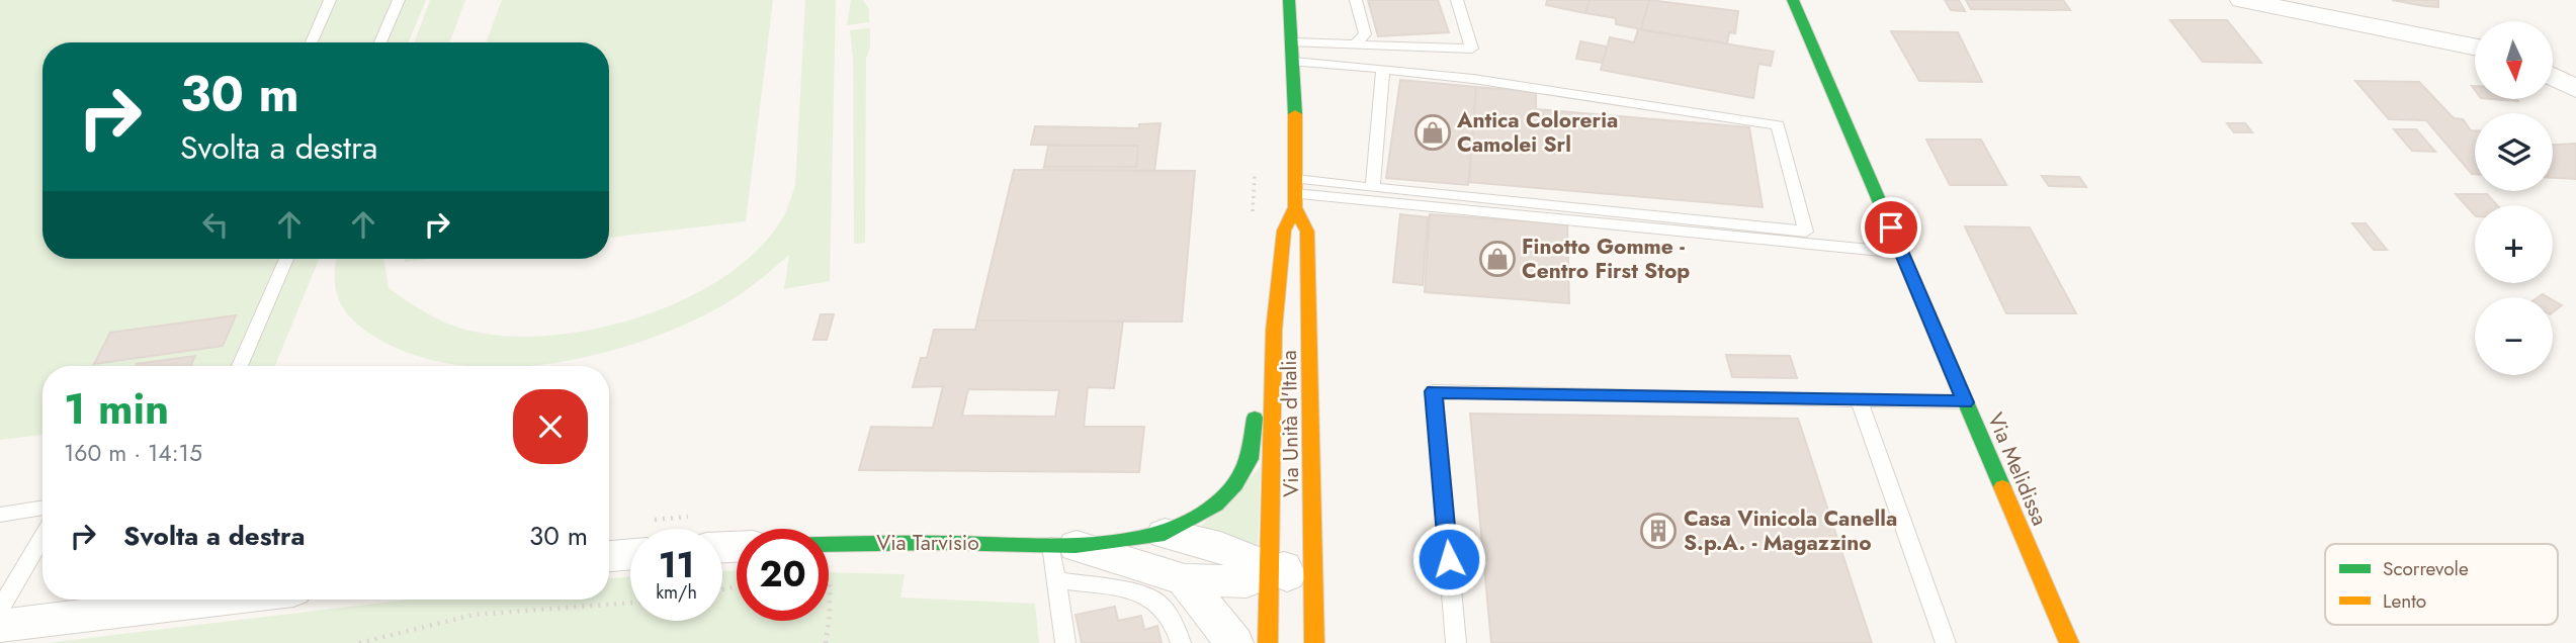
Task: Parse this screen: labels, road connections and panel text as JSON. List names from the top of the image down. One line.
{"streets":{"street":["Via Unità d'Italia","Via Melidissa","Via Tarvisio"]},"crossings":[["Via Unità d'Italia","Via Tarvisio"]],"places":{"shop":["Antica Coloreria Camolei Srl","Finotto Gomme - Centro First Stop"],"building":["Casa Vinicola Canella S.p.A. - Magazzino"]},"legend":["Scorrevole","Lento"],"north":"bottom","page":{"map_buttons":["+","−"],"turn":["30 m","Svolta a destra"],"heading":["1 min","160 m · 14:15"],"list":[{"name":"Svolta a destra","value":"30 m"}],"speed":"11 km/h","limit":"20"}}
